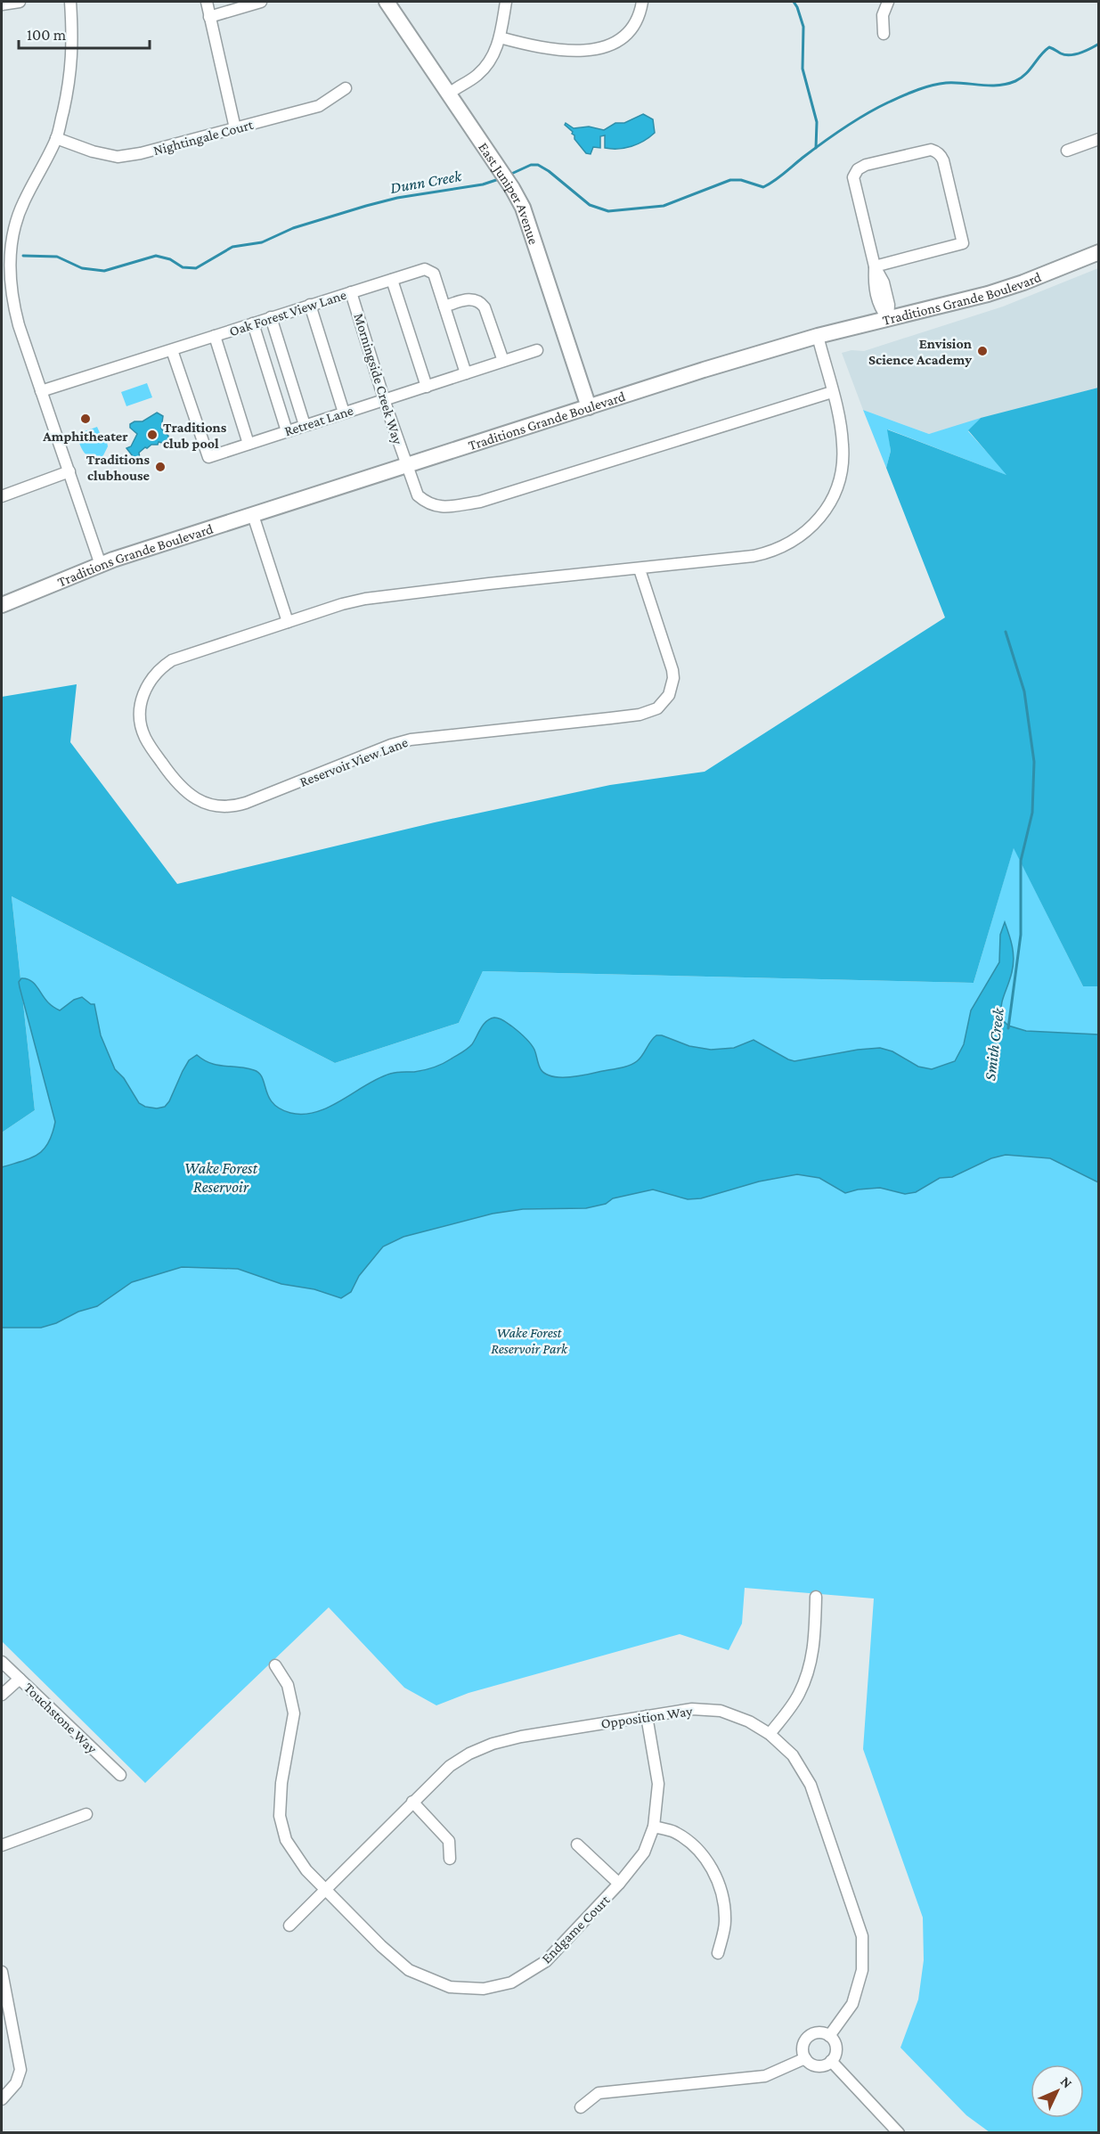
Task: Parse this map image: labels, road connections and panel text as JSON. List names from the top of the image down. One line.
{"streets":{"main road":["East Juniper Avenue","Traditions Grande Boulevard"],"street":["Nightingale Court","Oak Forest View Lane","Morningside Creek Way","Retreat Lane","Reservoir View Lane","Opposition Way","Touchstone Way","Endgame Court"]},"crossings":[["East Juniper Avenue","Traditions Grande Boulevard"],["Traditions Grande Boulevard","Morningside Creek Way"],["Traditions Grande Boulevard","Reservoir View Lane"],["Oak Forest View Lane","Morningside Creek Way"],["Oak Forest View Lane","Retreat Lane"],["Morningside Creek Way","Retreat Lane"],["Morningside Creek Way","Reservoir View Lane"],["Opposition Way","Endgame Court"]],"water":["Dunn Creek","Smith Creek","Wake Forest Reservoir"],"parks":["Wake Forest Reservoir Park"],"places":["Envision Science Academy","Amphitheater","Traditions club pool","Traditions clubhouse"],"scale_bar":"100 m","north":"top right"}
